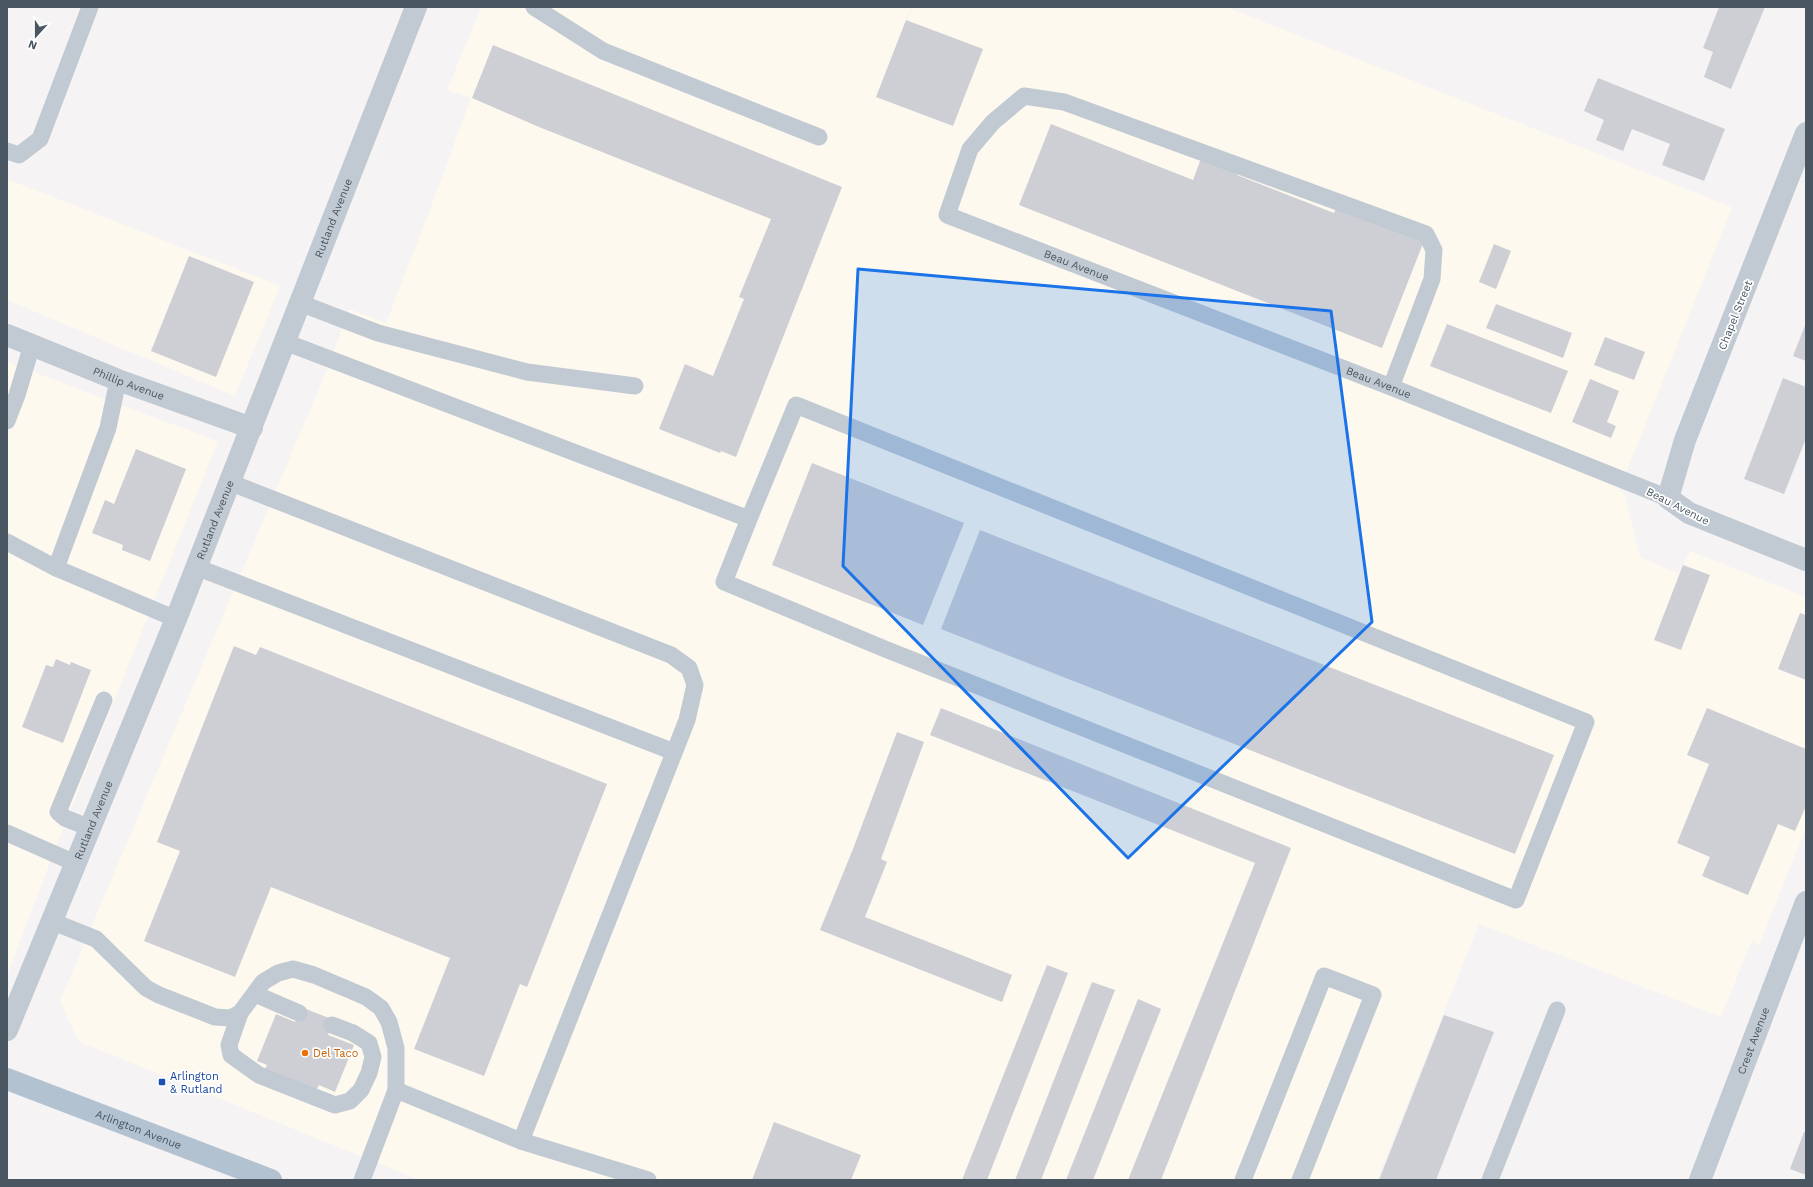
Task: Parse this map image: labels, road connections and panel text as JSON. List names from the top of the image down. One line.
{"streets":{"main road":["Arlington Avenue"],"street":["Rutland Avenue","Beau Avenue","Chapel Street","Phillip Avenue","Crest Avenue"]},"crossings":[["Rutland Avenue","Phillip Avenue"],["Beau Avenue","Chapel Street"]],"places":{"other":["Del Taco"],"transit":["Arlington & Rutland"]},"north":"bottom"}
